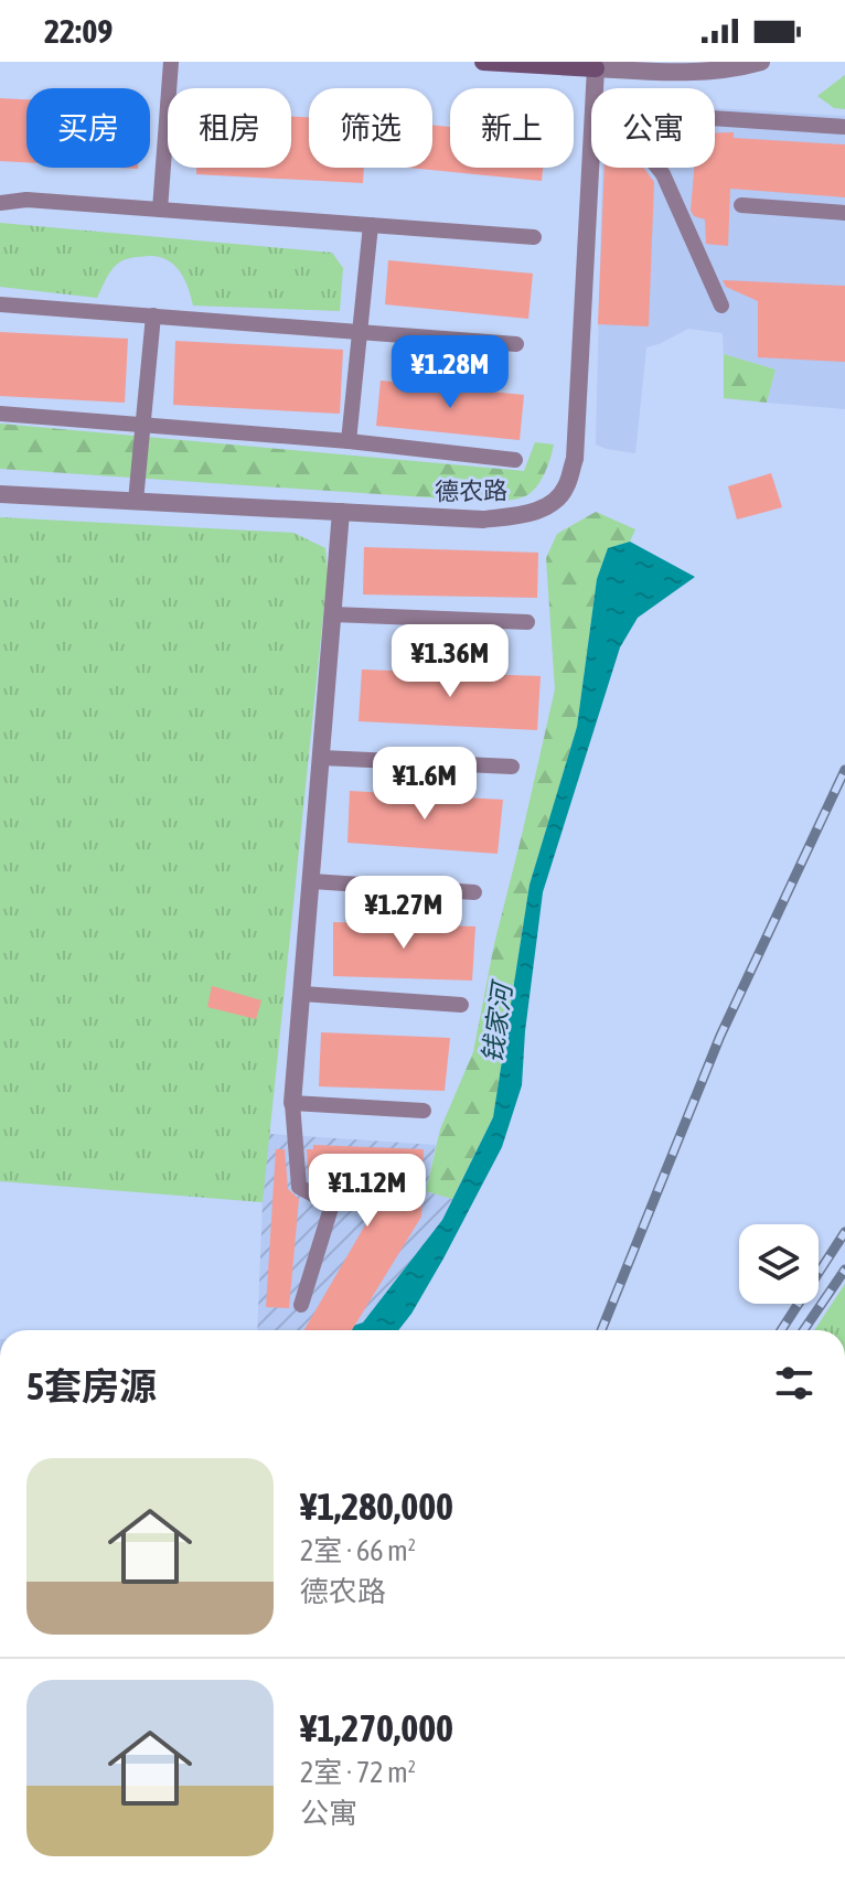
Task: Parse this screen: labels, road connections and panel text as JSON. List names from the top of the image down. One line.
{"streets":{"street":["德农路"]},"water":["钱家河"],"page":{"status":"22:09","chip":["买房","租房","筛选","新上","公寓"],"price":["¥1.28M","¥1.36M","¥1.6M","¥1.27M","¥1.12M"],"heading":"5套房源","list":[{"name":"¥1,280,000","note":"2室 · 66 m² · 德农路"},{"name":"¥1,270,000","note":"2室 · 72 m² · 公寓"}]}}
